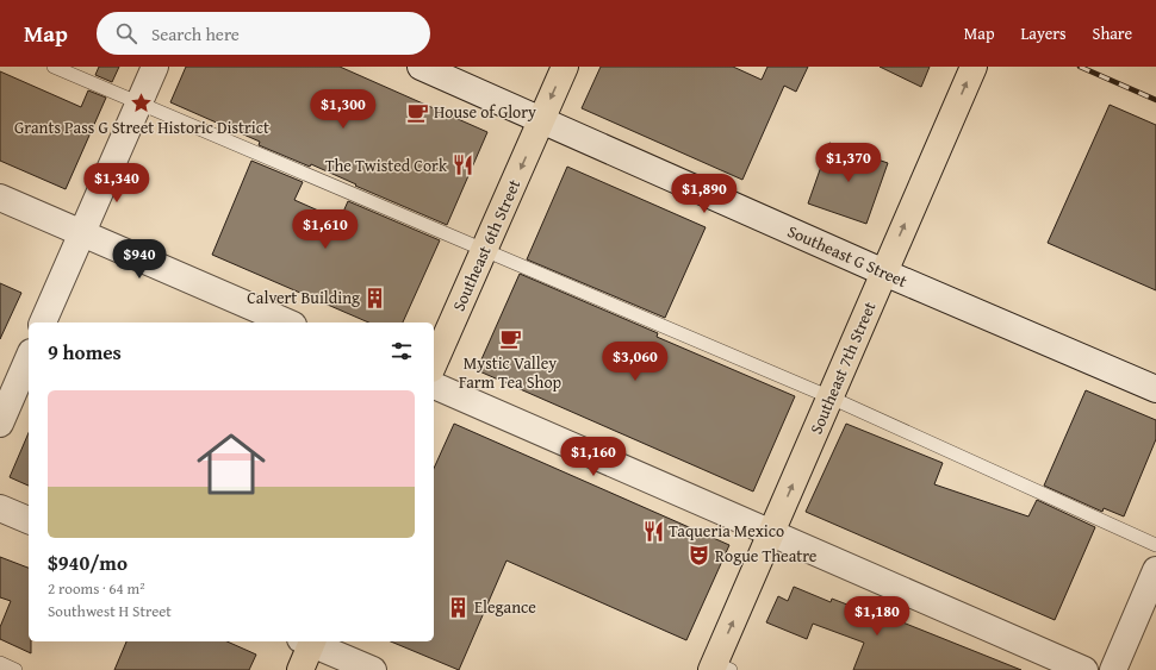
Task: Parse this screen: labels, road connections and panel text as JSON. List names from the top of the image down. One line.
{"streets":{"highway":["Southeast 6th Street","Southeast 7th Street"],"street":["Southeast G Street"]},"crossings":[["Southeast 6th Street","Southeast G Street"],["Southeast G Street","Southeast 7th Street"]],"one_way":["Southeast 6th Street","Southeast 7th Street"],"places":{"place":["Grants Pass G Street Historic District"],"cafe":["House of Glory","Mystic Valley Farm Tea Shop"],"restaurant":["The Twisted Cork","Taqueria Mexico"],"building":["Calvert Building","Elegance"],"theatre":["Rogue Theatre"]},"page":{"header":"Map","search":"Search here","nav":["Map","Layers","Share"],"price":["$1,300","$1,370","$1,340","$1,890","$1,610","$940","$3,060","$1,160","$1,180"],"heading":"9 homes","list":[{"name":"$940/mo","note":"2 rooms · 64 m² · Southwest H Street"}]}}
